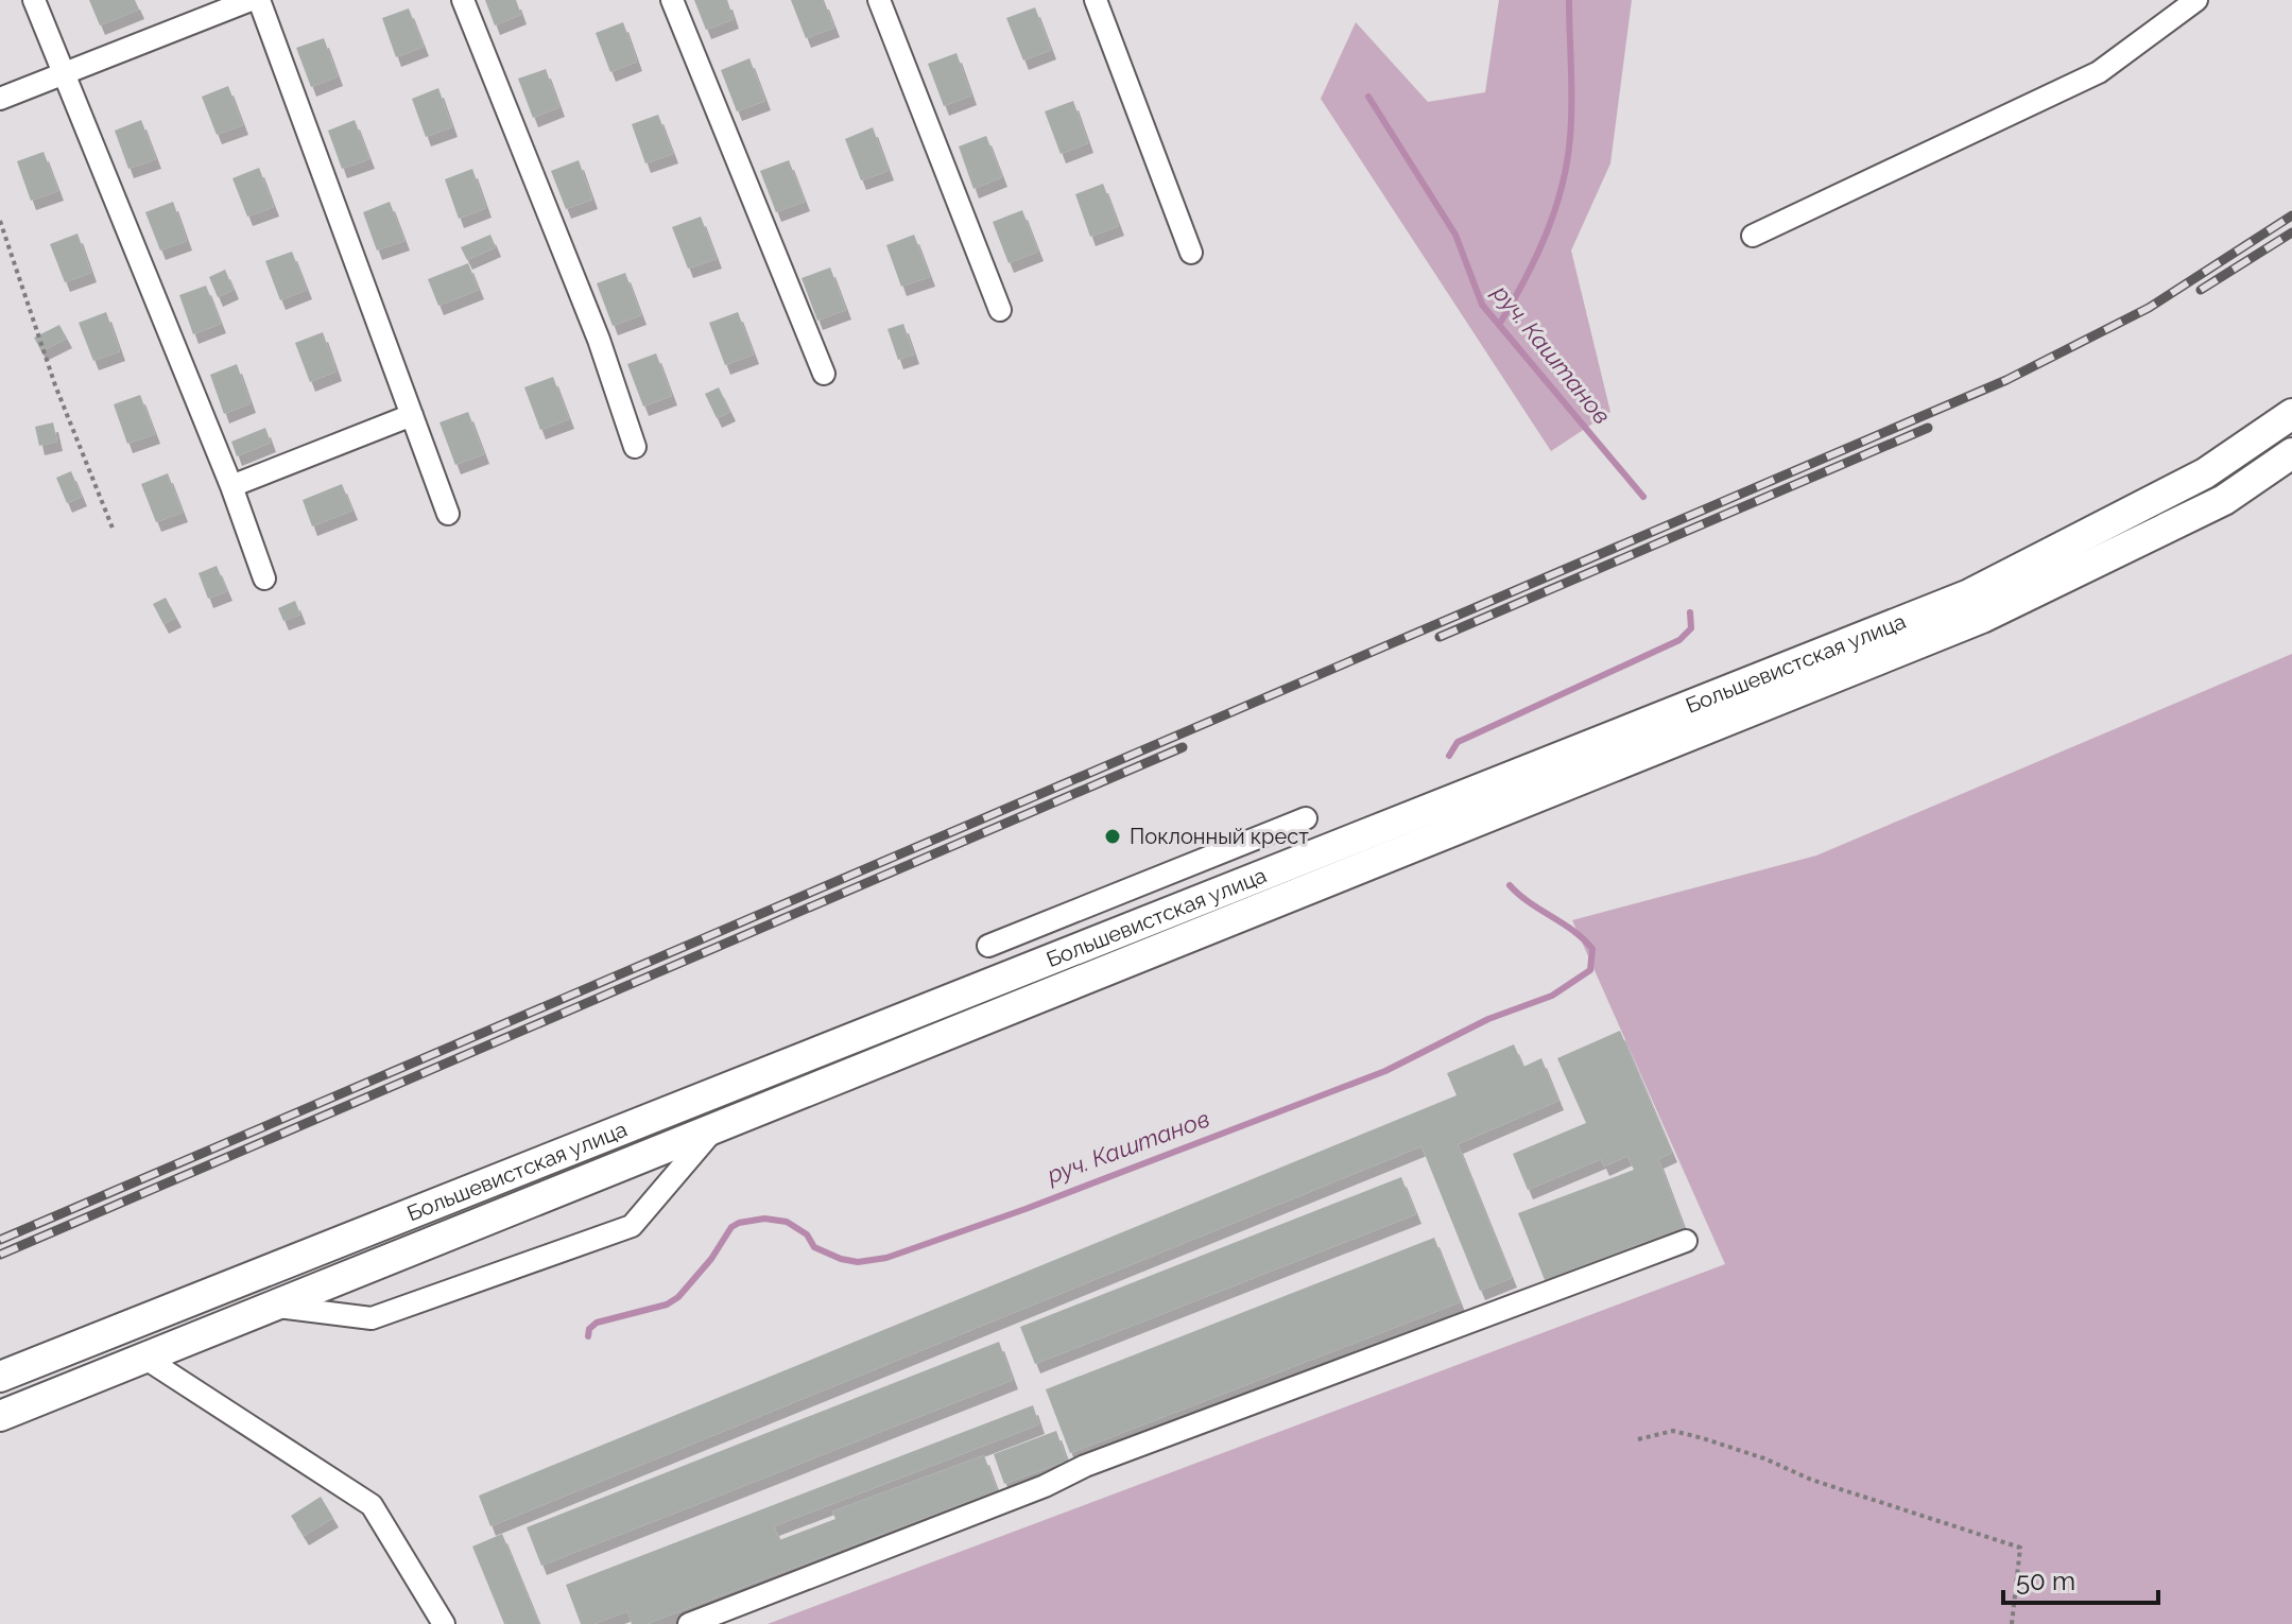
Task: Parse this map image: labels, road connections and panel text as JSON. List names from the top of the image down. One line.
{"streets":{"highway":["Большевистская улица"]},"water":["руч. Каштанов"],"places":["Поклонный крест"],"scale_bar":"50 m"}
